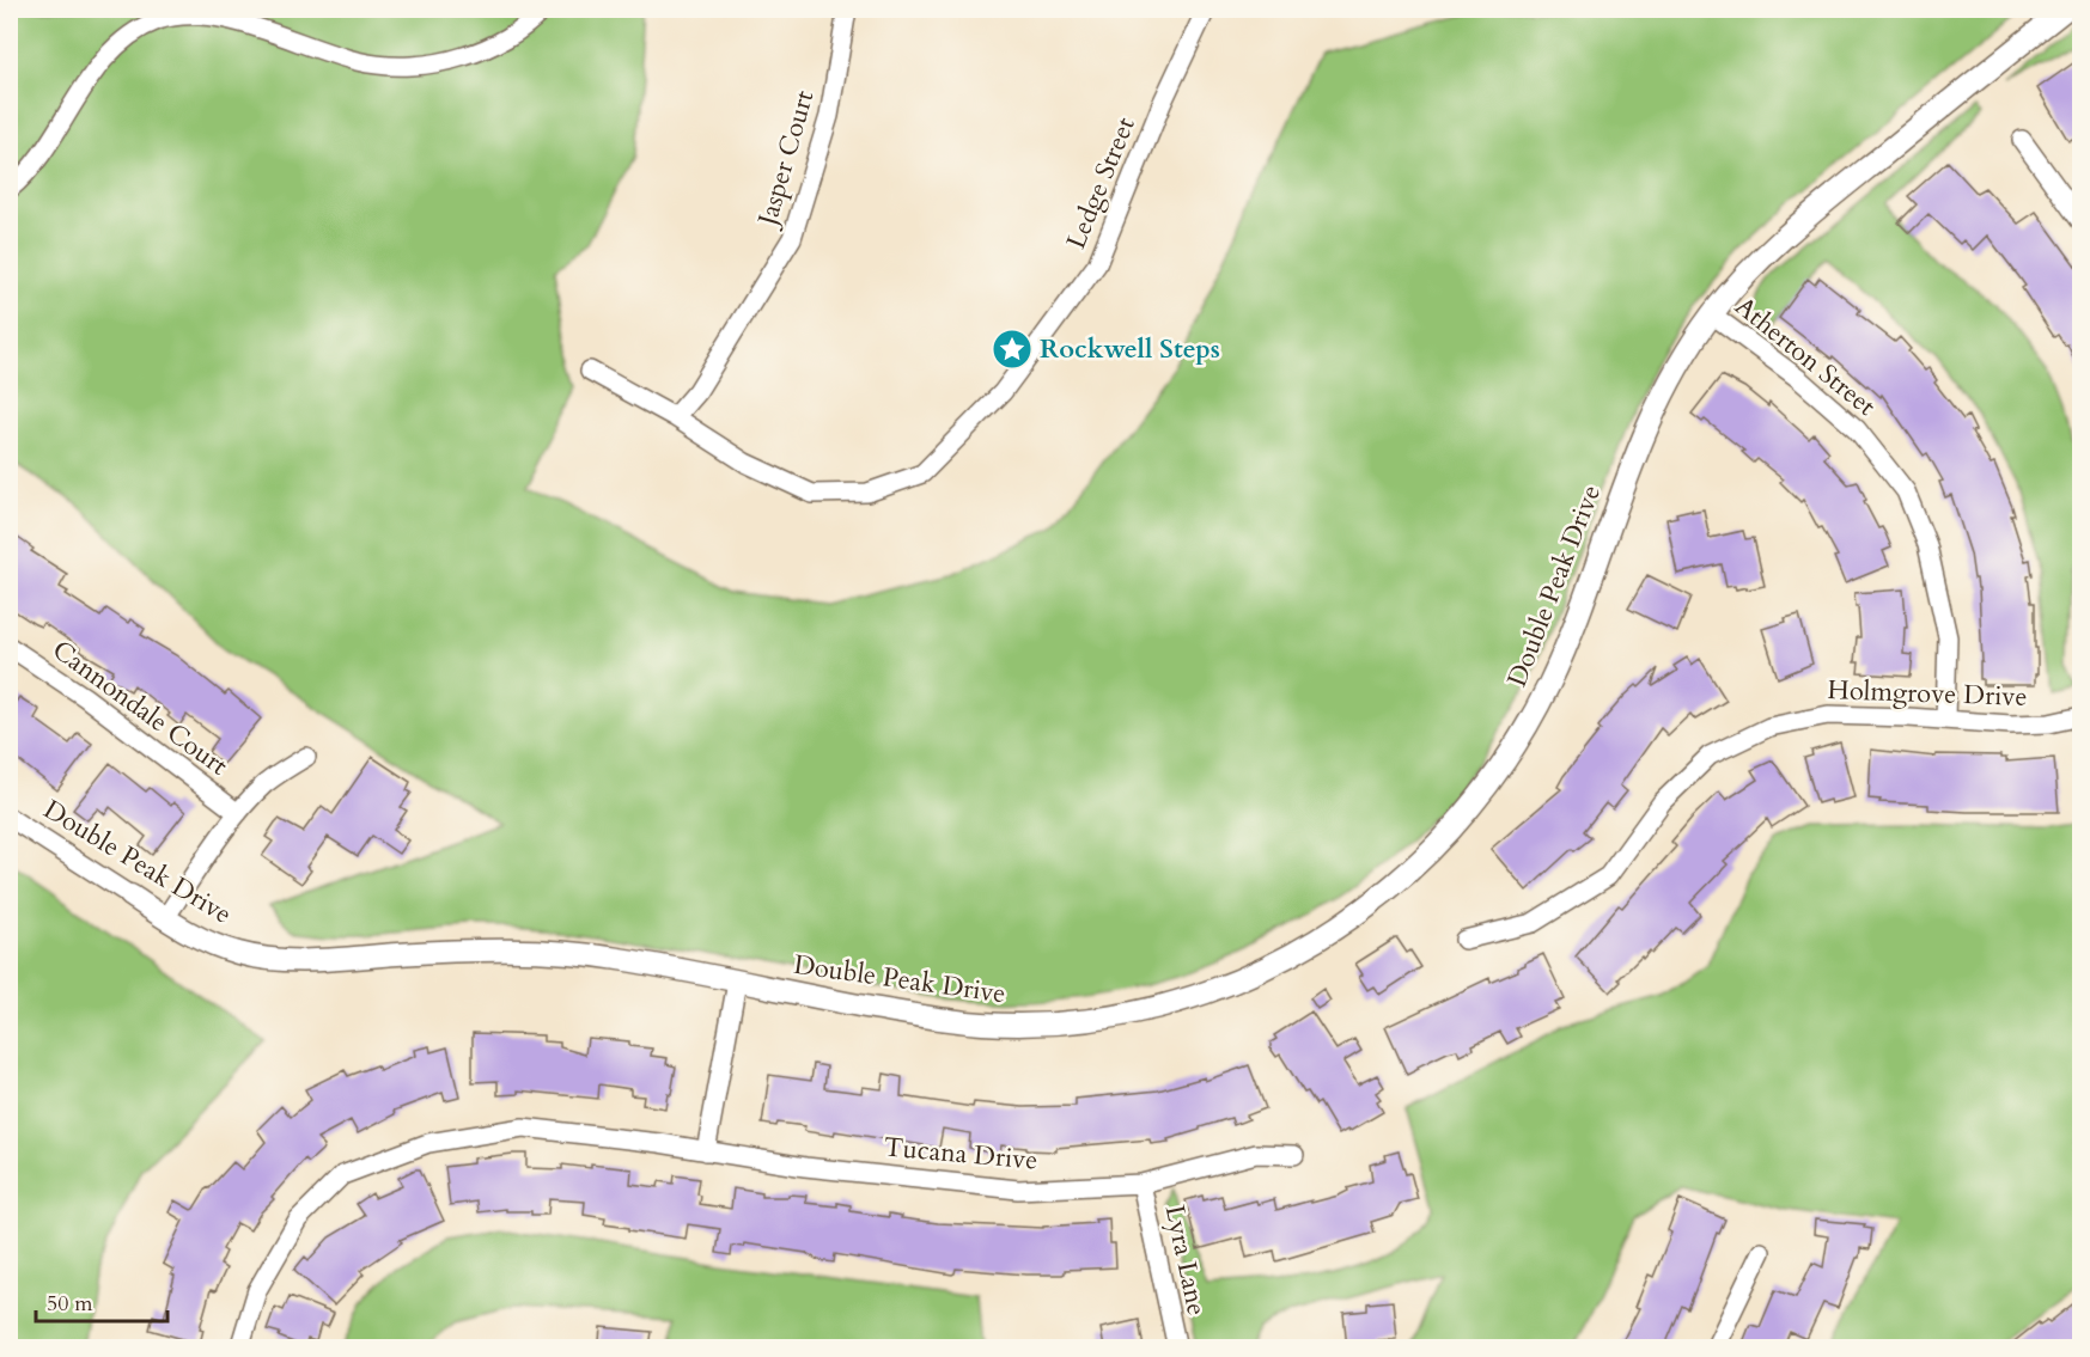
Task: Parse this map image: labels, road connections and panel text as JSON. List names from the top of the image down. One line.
{"streets":{"street":["Jasper Court","Ledge Street","Atherton Street","Double Peak Drive","Holmgrove Drive","Cannondale Court","Tucana Drive","Lyra Lane"]},"crossings":[["Jasper Court","Ledge Street"],["Atherton Street","Double Peak Drive"],["Atherton Street","Holmgrove Drive"],["Tucana Drive","Lyra Lane"]],"places":{"place":["Rockwell Steps"]},"scale_bar":"50 m"}
